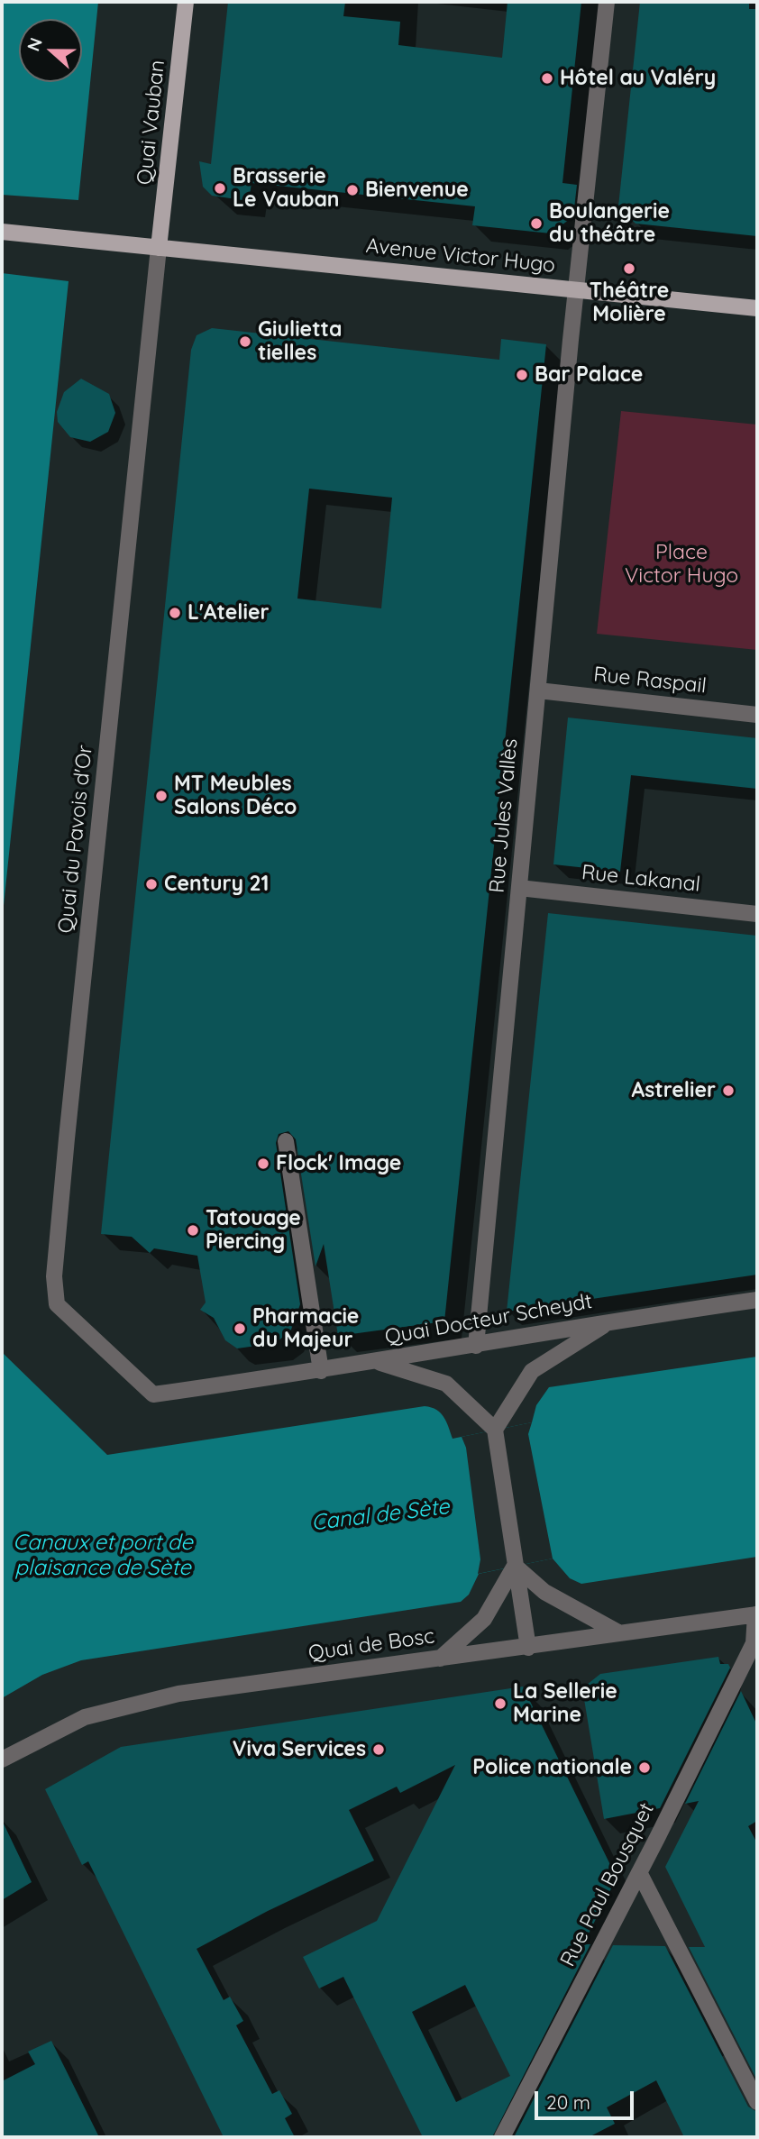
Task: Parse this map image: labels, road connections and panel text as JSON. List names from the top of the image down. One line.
{"streets":{"main road":["Quai Vauban","Avenue Victor Hugo"],"street":["Rue Raspail","Rue Jules Vallès","Quai du Pavois d'Or","Rue Lakanal","Quai Docteur Scheydt","Quai de Bosc","Rue Paul Bousquet"]},"crossings":[["Quai Vauban","Avenue Victor Hugo"],["Quai Vauban","Quai du Pavois d'Or"],["Avenue Victor Hugo","Rue Jules Vallès"],["Avenue Victor Hugo","Quai du Pavois d'Or"],["Rue Raspail","Rue Jules Vallès"],["Rue Jules Vallès","Rue Lakanal"],["Rue Jules Vallès","Quai Docteur Scheydt"],["Quai du Pavois d'Or","Quai Docteur Scheydt"],["Quai de Bosc","Rue Paul Bousquet"]],"water":["Canal de Sète","Canaux et port de plaisance de Sète"],"parks":["Place Victor Hugo"],"places":["Hôtel au Valéry","Brasserie Le Vauban","Bienvenue","Boulangerie du théâtre","Théâtre Molière","Giulietta tielles","Bar Palace","L'Atelier","MT Meubles Salons Déco","Century 21","Astrelier","Flock' Image","Tatouage Piercing","Pharmacie du Majeur","La Sellerie Marine","Viva Services","Police nationale"],"scale_bar":"20 m","north":"left"}
